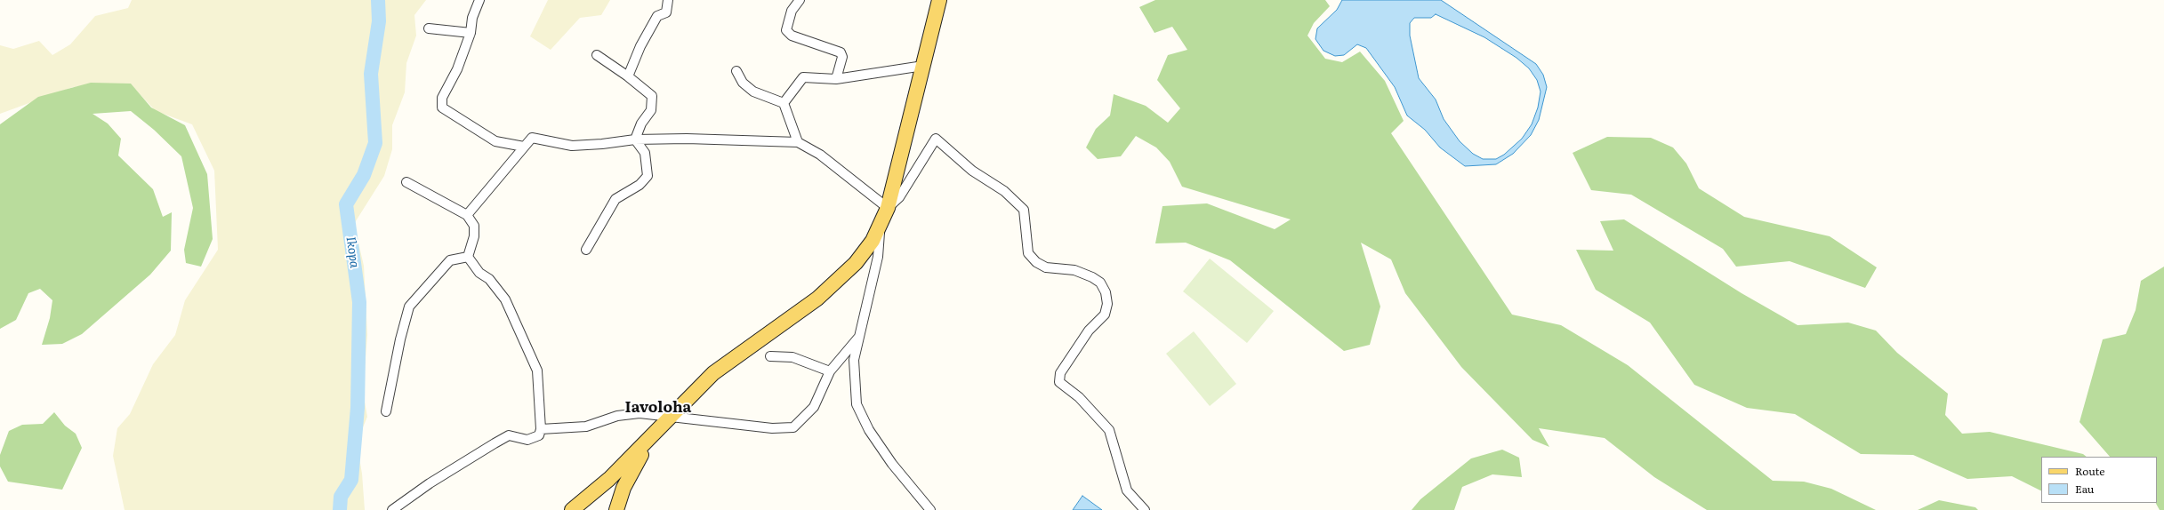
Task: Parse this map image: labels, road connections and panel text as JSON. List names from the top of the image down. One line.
{"districts":["Iavoloha"],"water":["Ikopa"],"legend":["Route","Eau"]}
